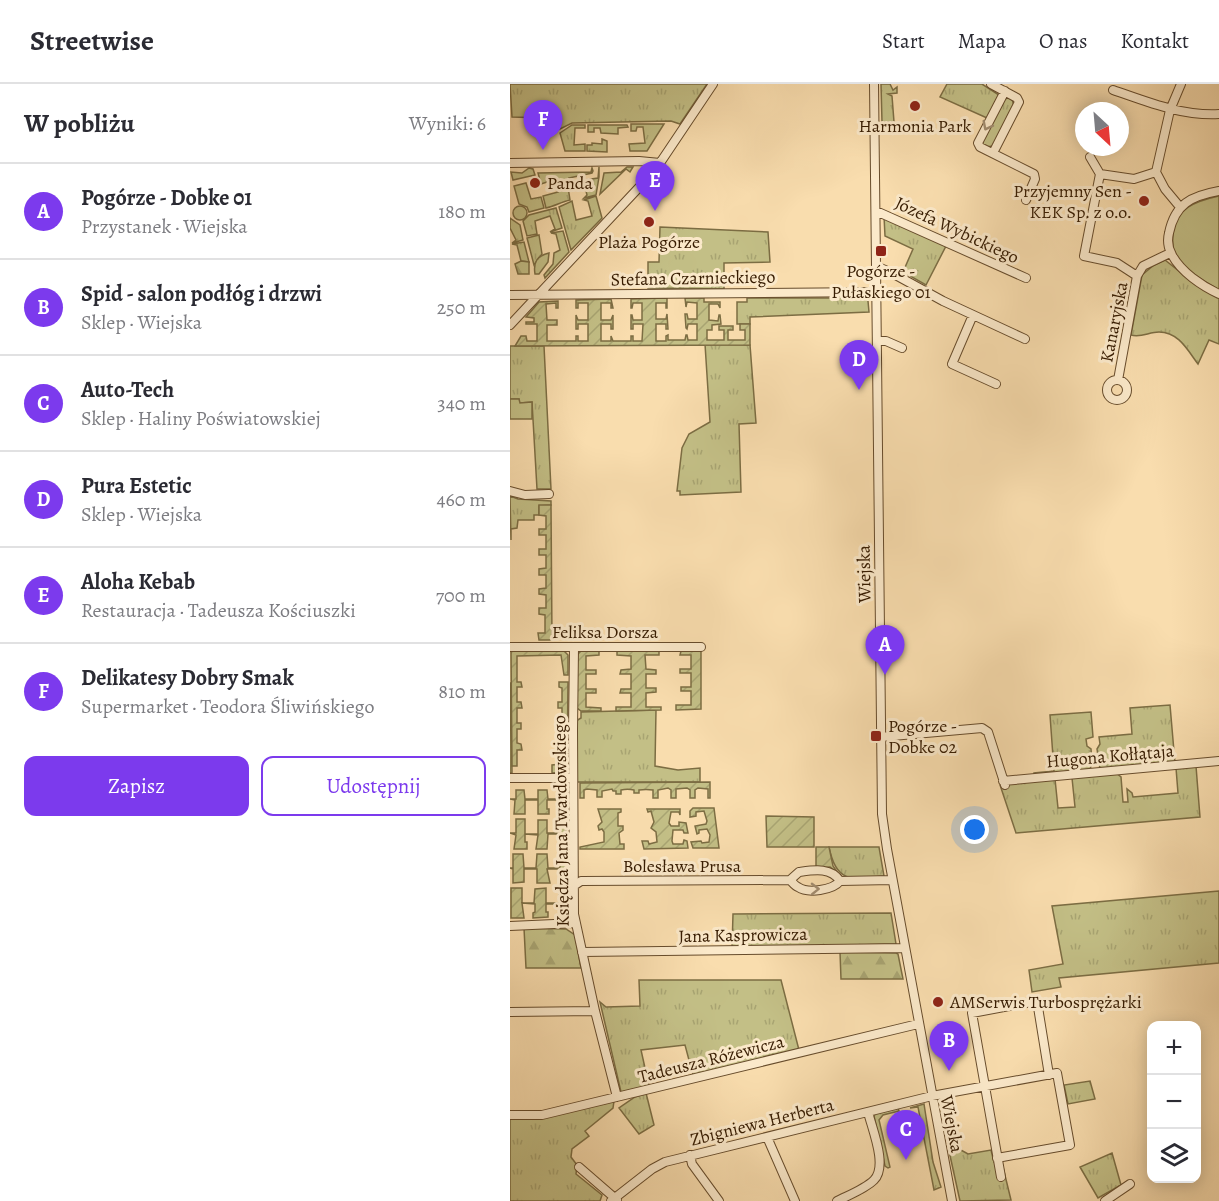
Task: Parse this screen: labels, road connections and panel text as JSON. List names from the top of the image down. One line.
{"streets":{"street":["Józefa Wybickiego","Stefana Czarnieckiego","Kanaryjska","Wiejska","Feliksa Dorsza","Hugona Kołłątaja","Księdza Jana Twardowskiego","Bolesława Prusa","Jana Kasprowicza","Tadeusza Różewicza","Zbigniewa Herberta"]},"crossings":[["Józefa Wybickiego","Wiejska"],["Stefana Czarnieckiego","Wiejska"],["Wiejska","Hugona Kołłątaja"],["Wiejska","Bolesława Prusa"],["Wiejska","Jana Kasprowicza"],["Wiejska","Tadeusza Różewicza"],["Wiejska","Zbigniewa Herberta"],["Feliksa Dorsza","Księdza Jana Twardowskiego"],["Księdza Jana Twardowskiego","Bolesława Prusa"],["Księdza Jana Twardowskiego","Jana Kasprowicza"],["Księdza Jana Twardowskiego","Tadeusza Różewicza"]],"places":{"other":["Harmonia Park","Panda","Przyjemny Sen - KEK Sp. z o.o.","Plaża Pogórze","AMSerwis Turbosprężarki"],"transit":["Pogórze - Pułaskiego 01","Pogórze - Dobke 02"]},"north":"bottom right","page":{"header":"Streetwise","nav":["Start","Mapa","O nas","Kontakt"],"heading":["W pobliżu","Wyniki: 6"],"pins":["F","E","D","A","B","C"],"list":[{"mark":"A","name":"Pogórze - Dobke 01","note":"Przystanek · Wiejska","value":"180 m"},{"mark":"B","name":"Spid - salon podłóg i drzwi","note":"Sklep · Wiejska","value":"250 m"},{"mark":"C","name":"Auto-Tech","note":"Sklep · Haliny Poświatowskiej","value":"340 m"},{"mark":"D","name":"Pura Estetic","note":"Sklep · Wiejska","value":"460 m"},{"mark":"E","name":"Aloha Kebab","note":"Restauracja · Tadeusza Kościuszki","value":"700 m"},{"mark":"F","name":"Delikatesy Dobry Smak","note":"Supermarket · Teodora Śliwińskiego","value":"810 m"}],"buttons":["Zapisz","Udostępnij"],"map_buttons":["+","−"]}}
